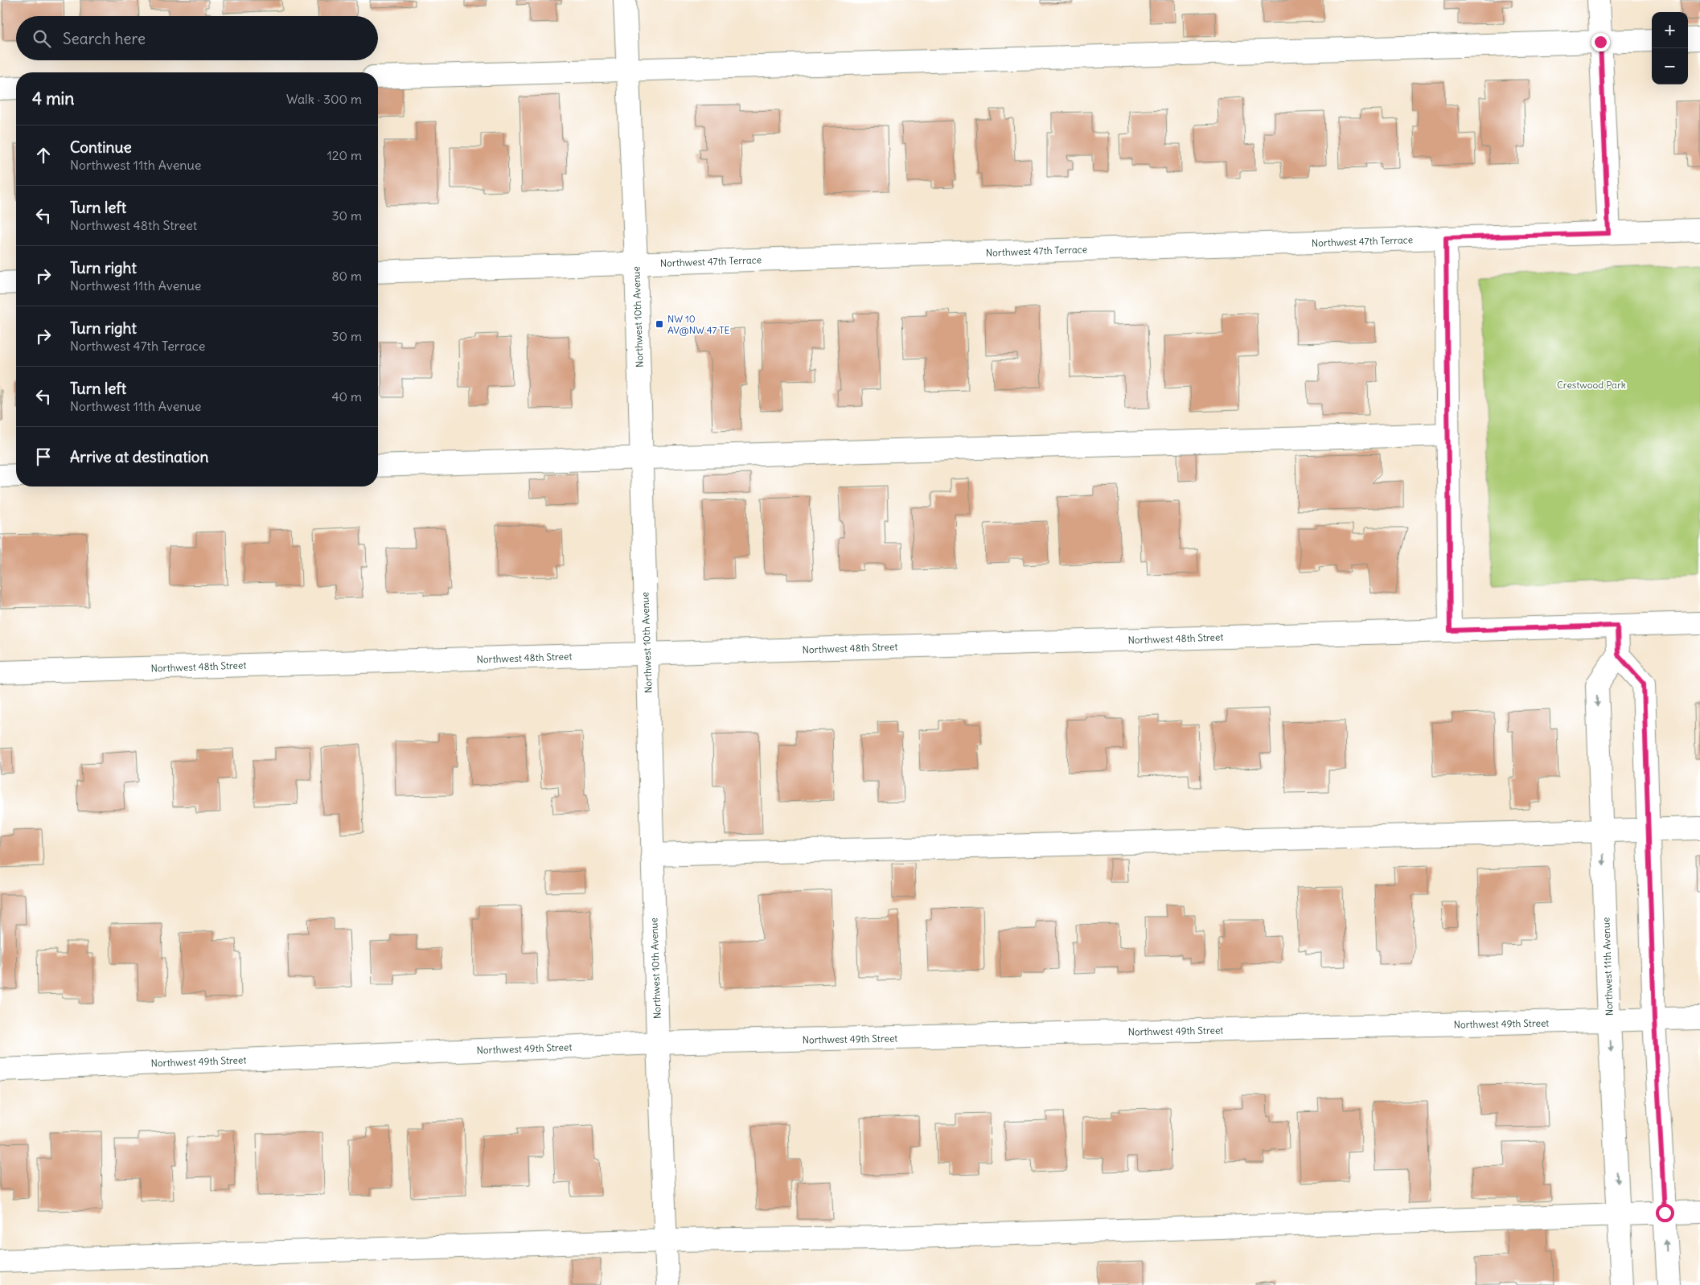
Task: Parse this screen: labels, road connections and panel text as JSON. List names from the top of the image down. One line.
{"streets":{"street":["Northwest 47th Terrace","Northwest 10th Avenue","Northwest 48th Street","Northwest 11th Avenue","Northwest 49th Street"]},"crossings":[["Northwest 47th Terrace","Northwest 10th Avenue"],["Northwest 10th Avenue","Northwest 48th Street"],["Northwest 10th Avenue","Northwest 49th Street"],["Northwest 11th Avenue","Northwest 49th Street"]],"parks":["Crestwood Park"],"places":{"transit":["NW 10 AV@NW 47 TE"]},"page":{"map_buttons":["+","−"],"search":"Search here","heading":["4 min","Walk · 300 m"],"list":[["Continue","Northwest 11th Avenue","120 m"],["Turn left","Northwest 48th Street","30 m"],["Turn right","Northwest 11th Avenue","80 m"],["Turn right","Northwest 47th Terrace","30 m"],["Turn left","Northwest 11th Avenue","40 m"],"Arrive at destination"]}}
